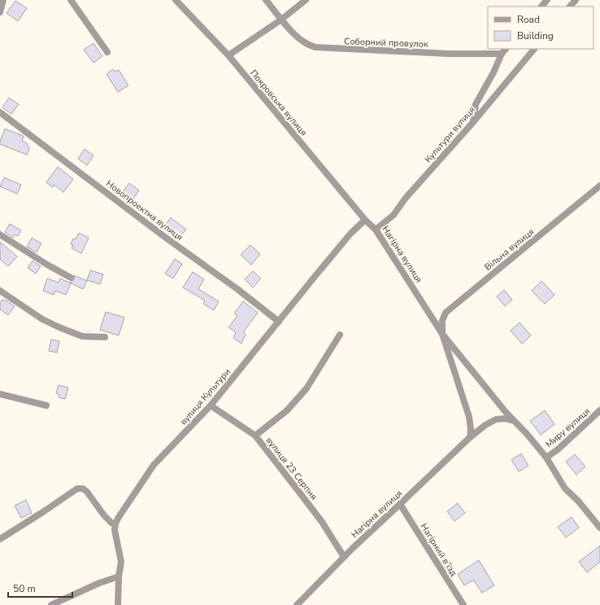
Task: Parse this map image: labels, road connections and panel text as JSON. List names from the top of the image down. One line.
{"streets":{"street":["Соборний провулок","Покровська вулиця","Культури вулиця","Новопроектна вулиця","Вільна вулиця","Нагірна вулиця","вулиця Культури","Миру вулиця","вулиця 23 Серпня","Нагірний в’їзд"]},"crossings":[["Покровська вулиця","Нагірна вулиця"],["Покровська вулиця","вулиця Культури"],["Культури вулиця","Нагірна вулиця"],["Новопроектна вулиця","вулиця Культури"],["Вільна вулиця","Нагірна вулиця"],["Нагірна вулиця","вулиця Культури"],["Нагірна вулиця","Миру вулиця"],["Нагірна вулиця","вулиця 23 Серпня"],["Нагірна вулиця","Нагірний в’їзд"],["вулиця Культури","вулиця 23 Серпня"]],"legend":["Road","Building"],"scale_bar":"50 m"}
